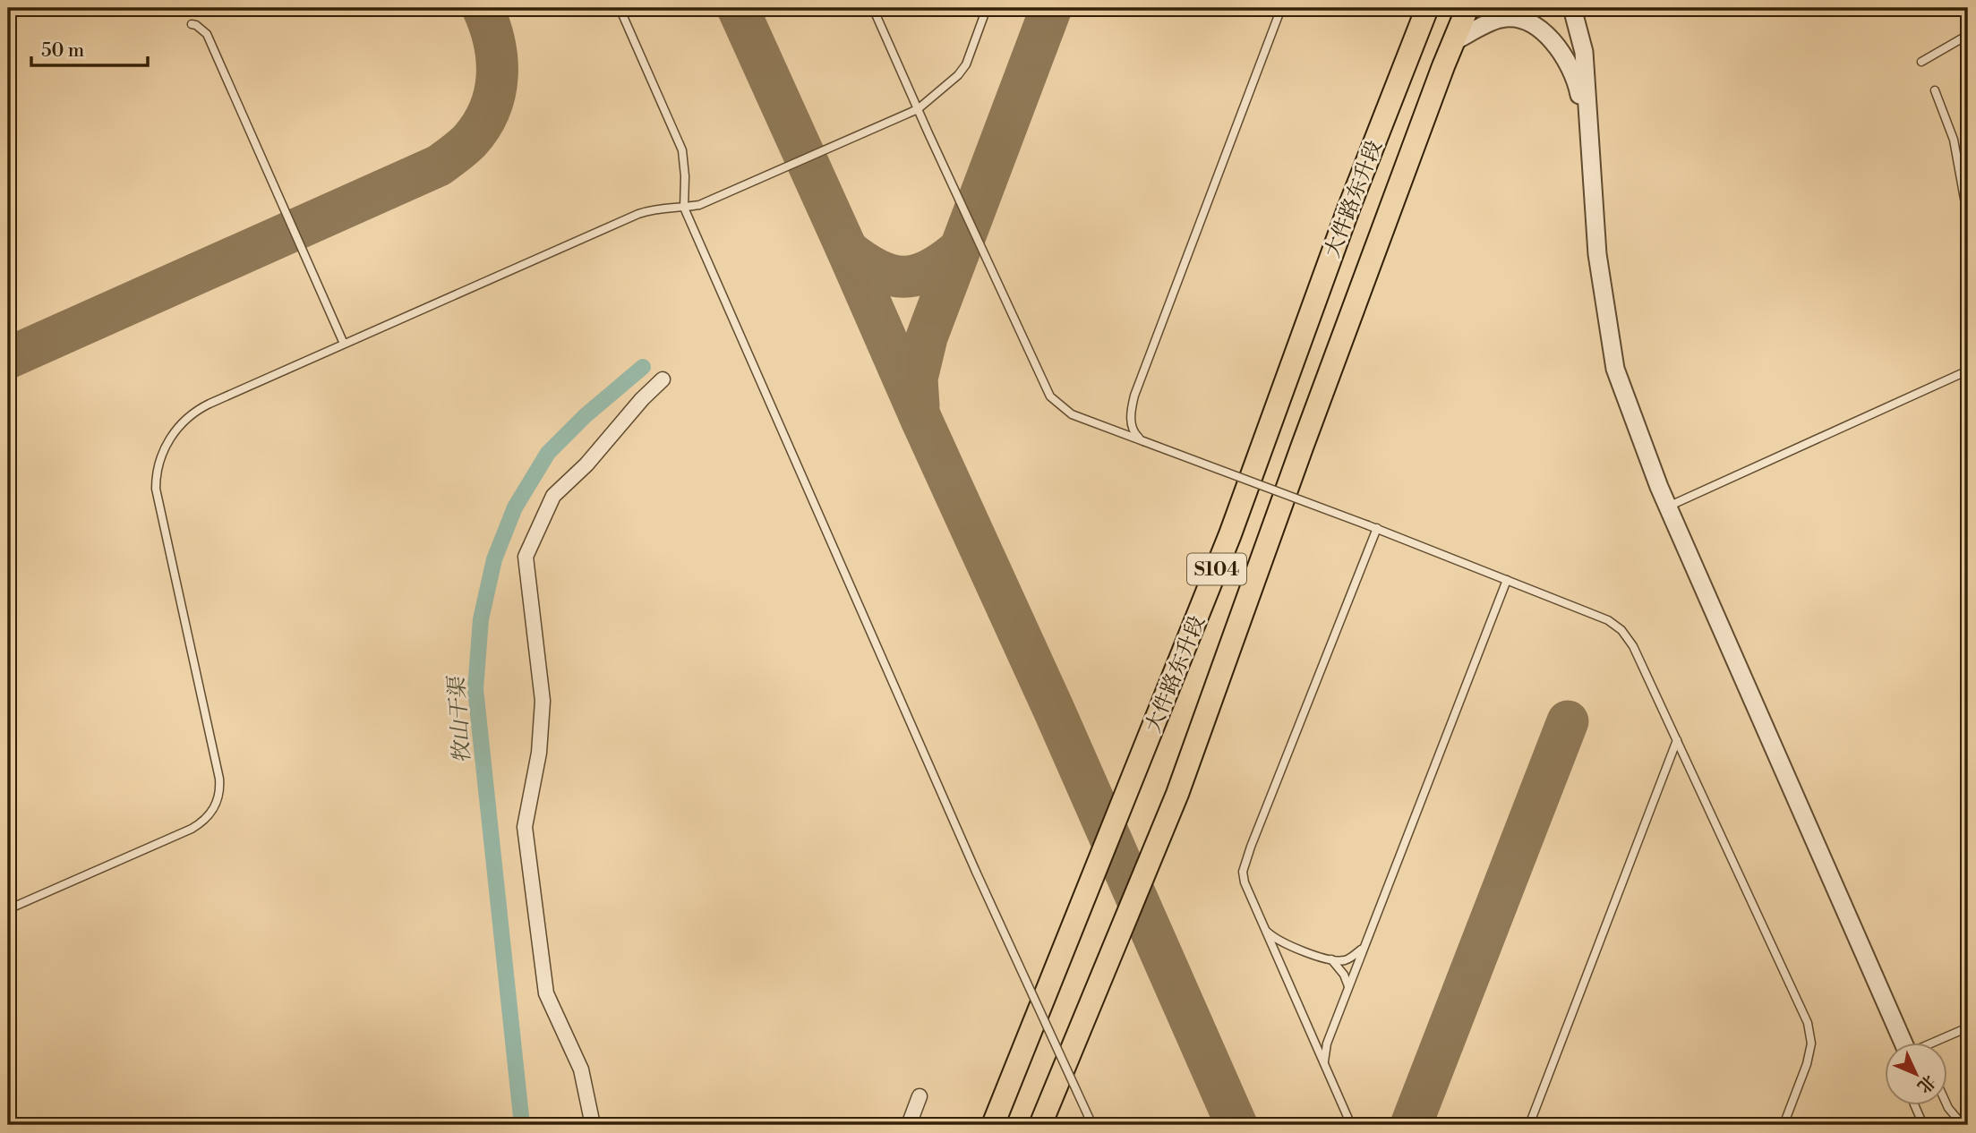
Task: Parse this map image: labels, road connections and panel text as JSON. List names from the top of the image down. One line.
{"streets":{"main road":["大件路东升段","S104"]},"water":["牧山干渠"],"scale_bar":"50 m","north":"bottom right"}
